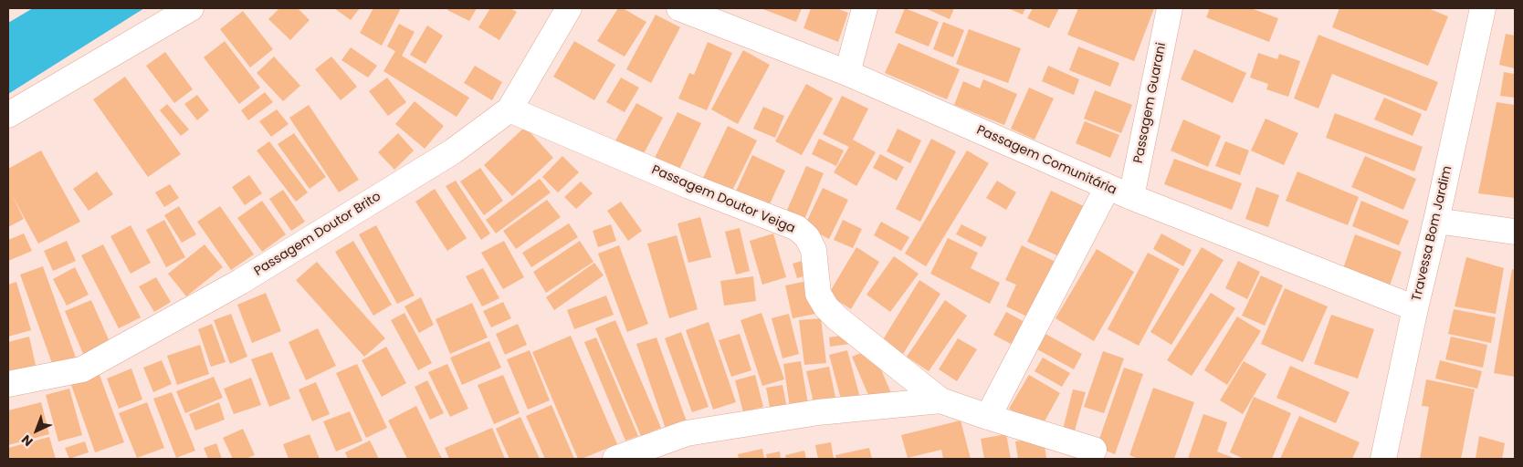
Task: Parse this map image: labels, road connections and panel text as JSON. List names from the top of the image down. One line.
{"streets":{"street":["Passagem Guarani","Passagem Comunitária","Passagem Doutor Veiga","Travessa Bom Jardim","Passagem Doutor Brito"]},"crossings":[["Passagem Guarani","Passagem Comunitária"],["Passagem Comunitária","Travessa Bom Jardim"],["Passagem Doutor Veiga","Passagem Doutor Brito"]],"north":"bottom left"}
